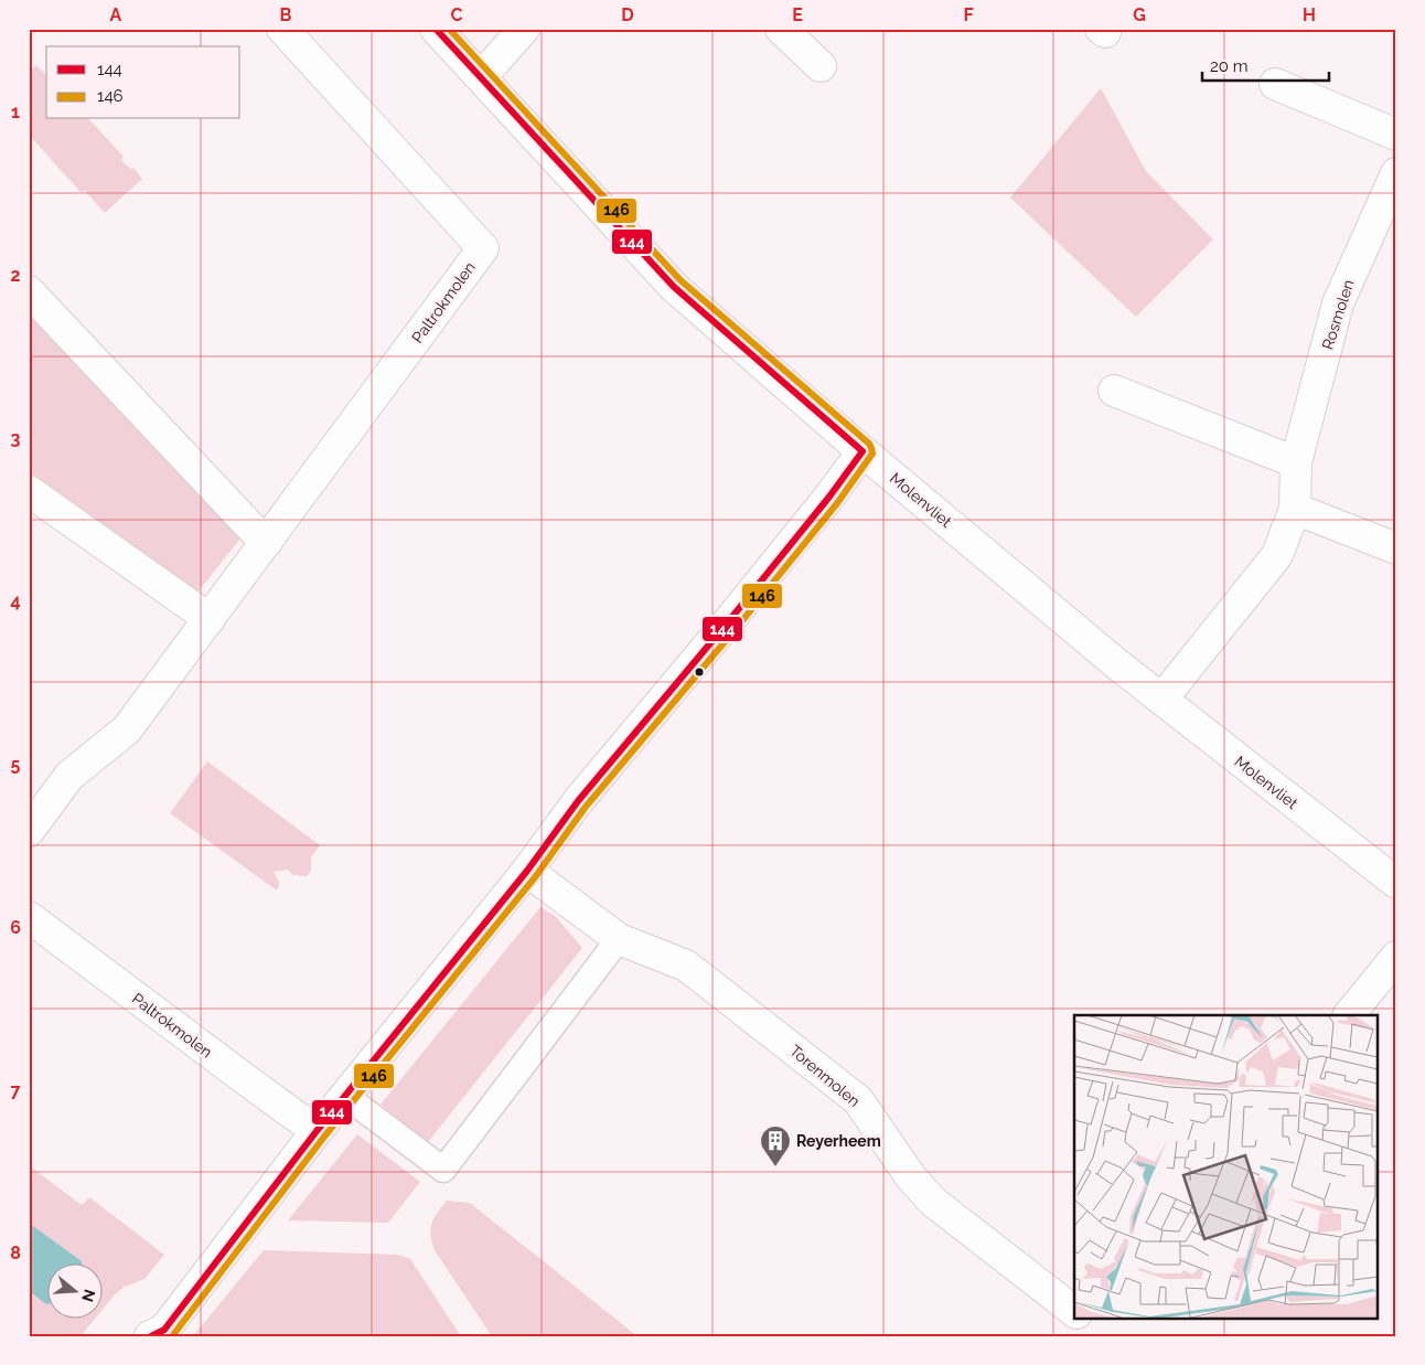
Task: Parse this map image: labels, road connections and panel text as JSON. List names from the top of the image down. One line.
{"streets":{"street":["Paltrokmolen","Rosmolen","Molenvliet","Torenmolen"]},"crossings":[["Rosmolen","Molenvliet"]],"places":{"building":["Reyerheem"]},"lines":["transit line 144","transit line 146"],"legend":["144","146"],"scale_bar":"20 m","north":"right","grid":{"columns":["A","B","C","D","E","F","G","H"],"rows":["1","2","3","4","5","6","7","8"]}}
